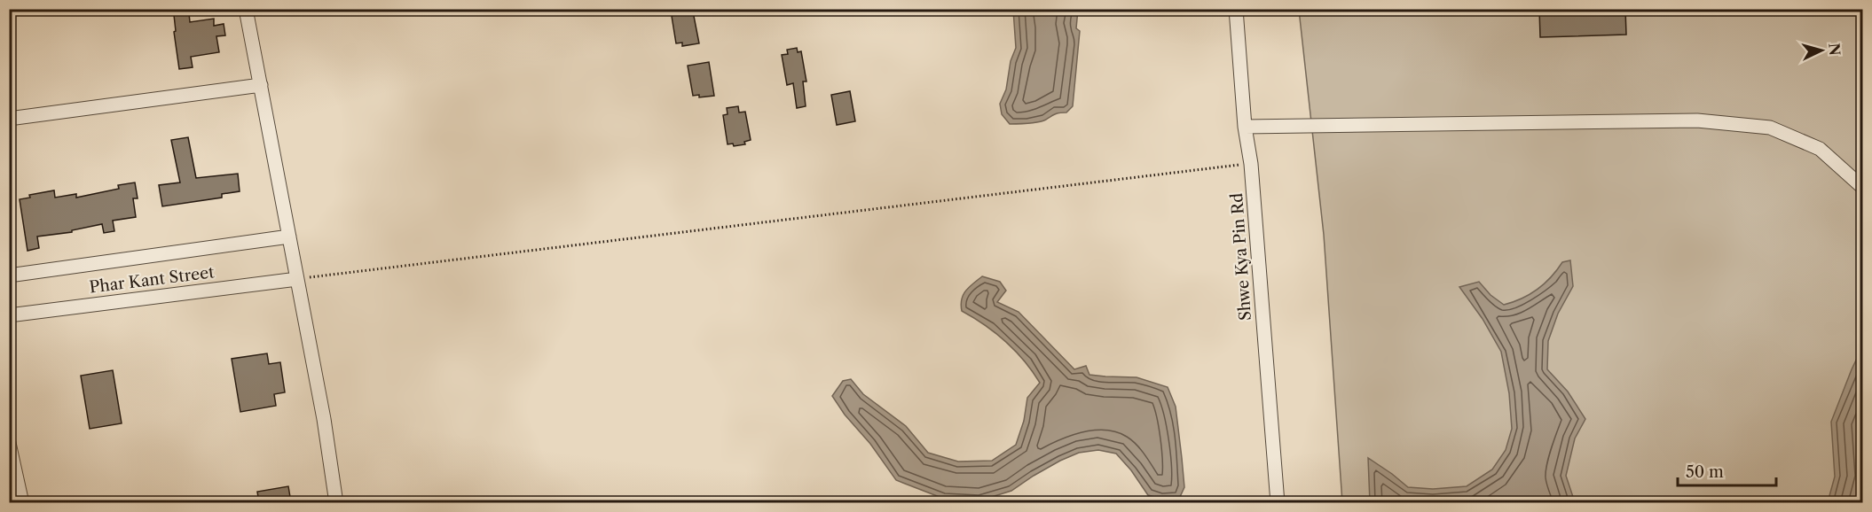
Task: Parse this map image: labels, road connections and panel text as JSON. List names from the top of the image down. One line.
{"streets":{"street":["Shwe Kya Pin Rd","Phar Kant Street"]},"scale_bar":"50 m","north":"right"}
